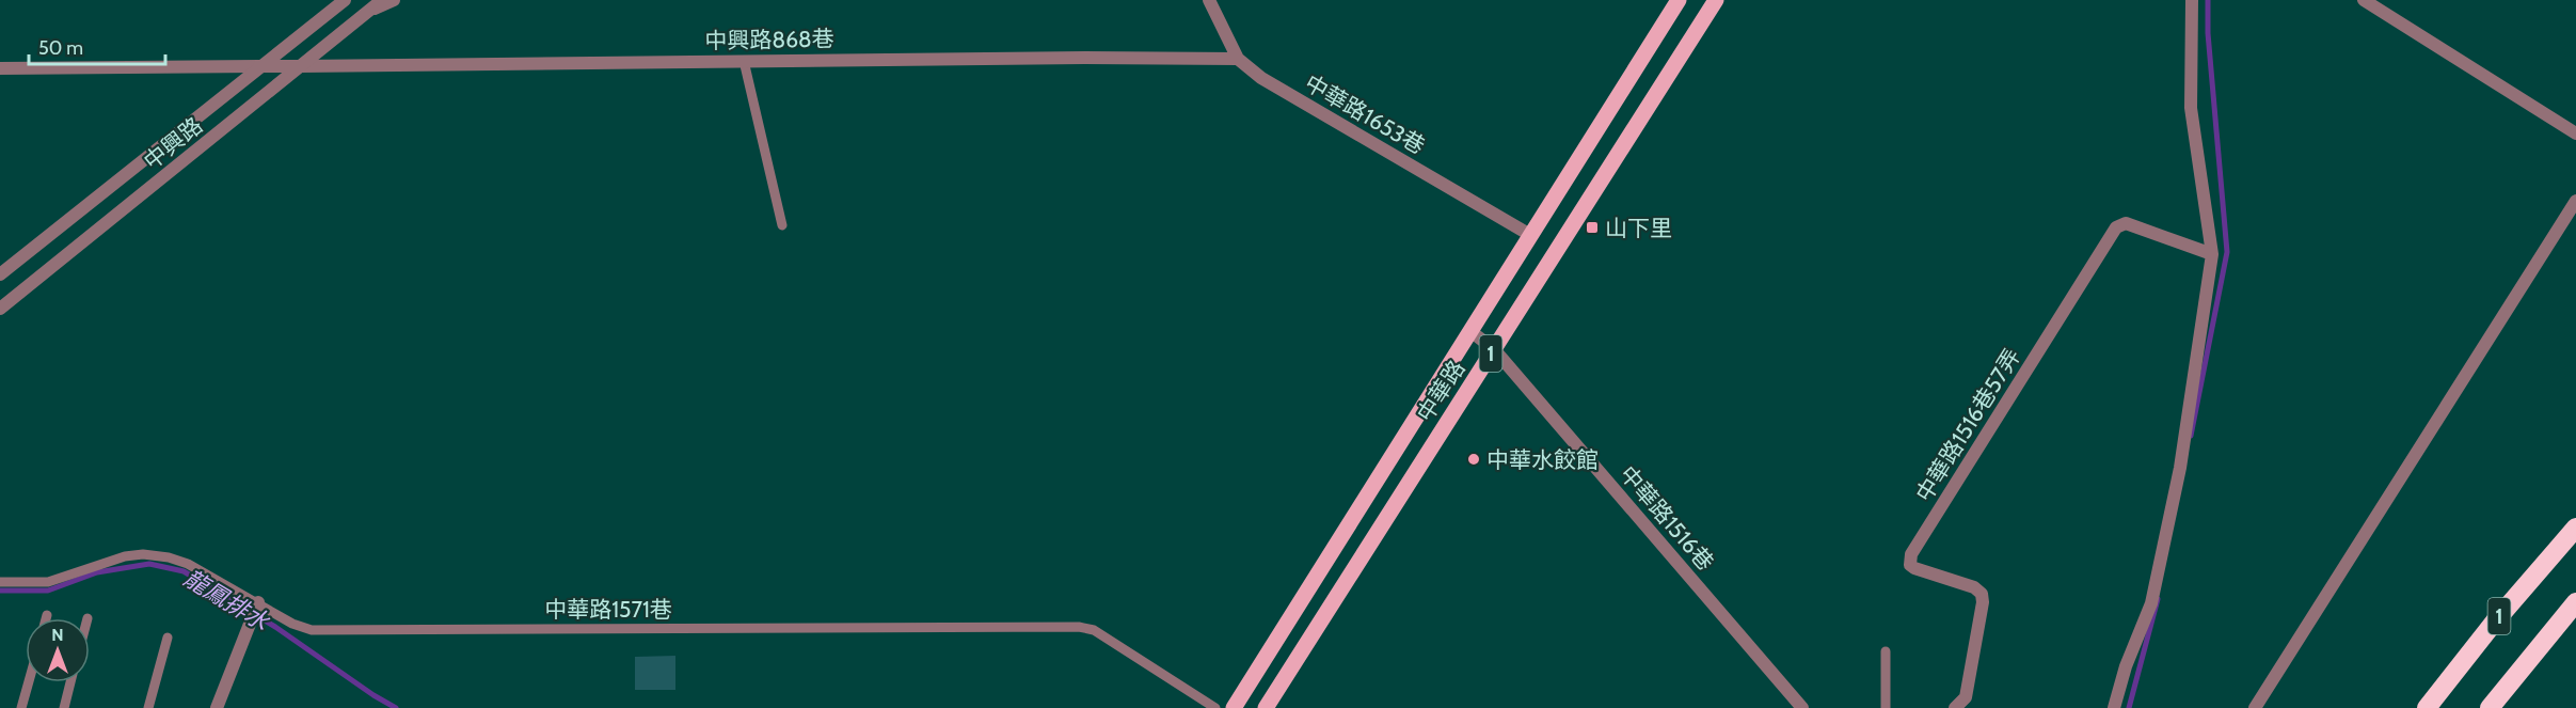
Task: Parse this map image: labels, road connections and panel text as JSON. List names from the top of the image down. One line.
{"streets":{"highway":["1"],"main road":["中華路"],"street":["中興路868巷","中華路1653巷","中興路","中華路1516巷57弄","中華路1516巷"],"lane":["中華路1571巷"]},"crossings":[["中興路868巷","中華路1653巷"],["中興路868巷","中興路"],["中華路1653巷","中華路"],["中華路","中華路1516巷"]],"water":["龍鳳排水"],"places":{"transit":["山下里"],"other":["中華水餃館"]},"scale_bar":"50 m","north":"top"}
